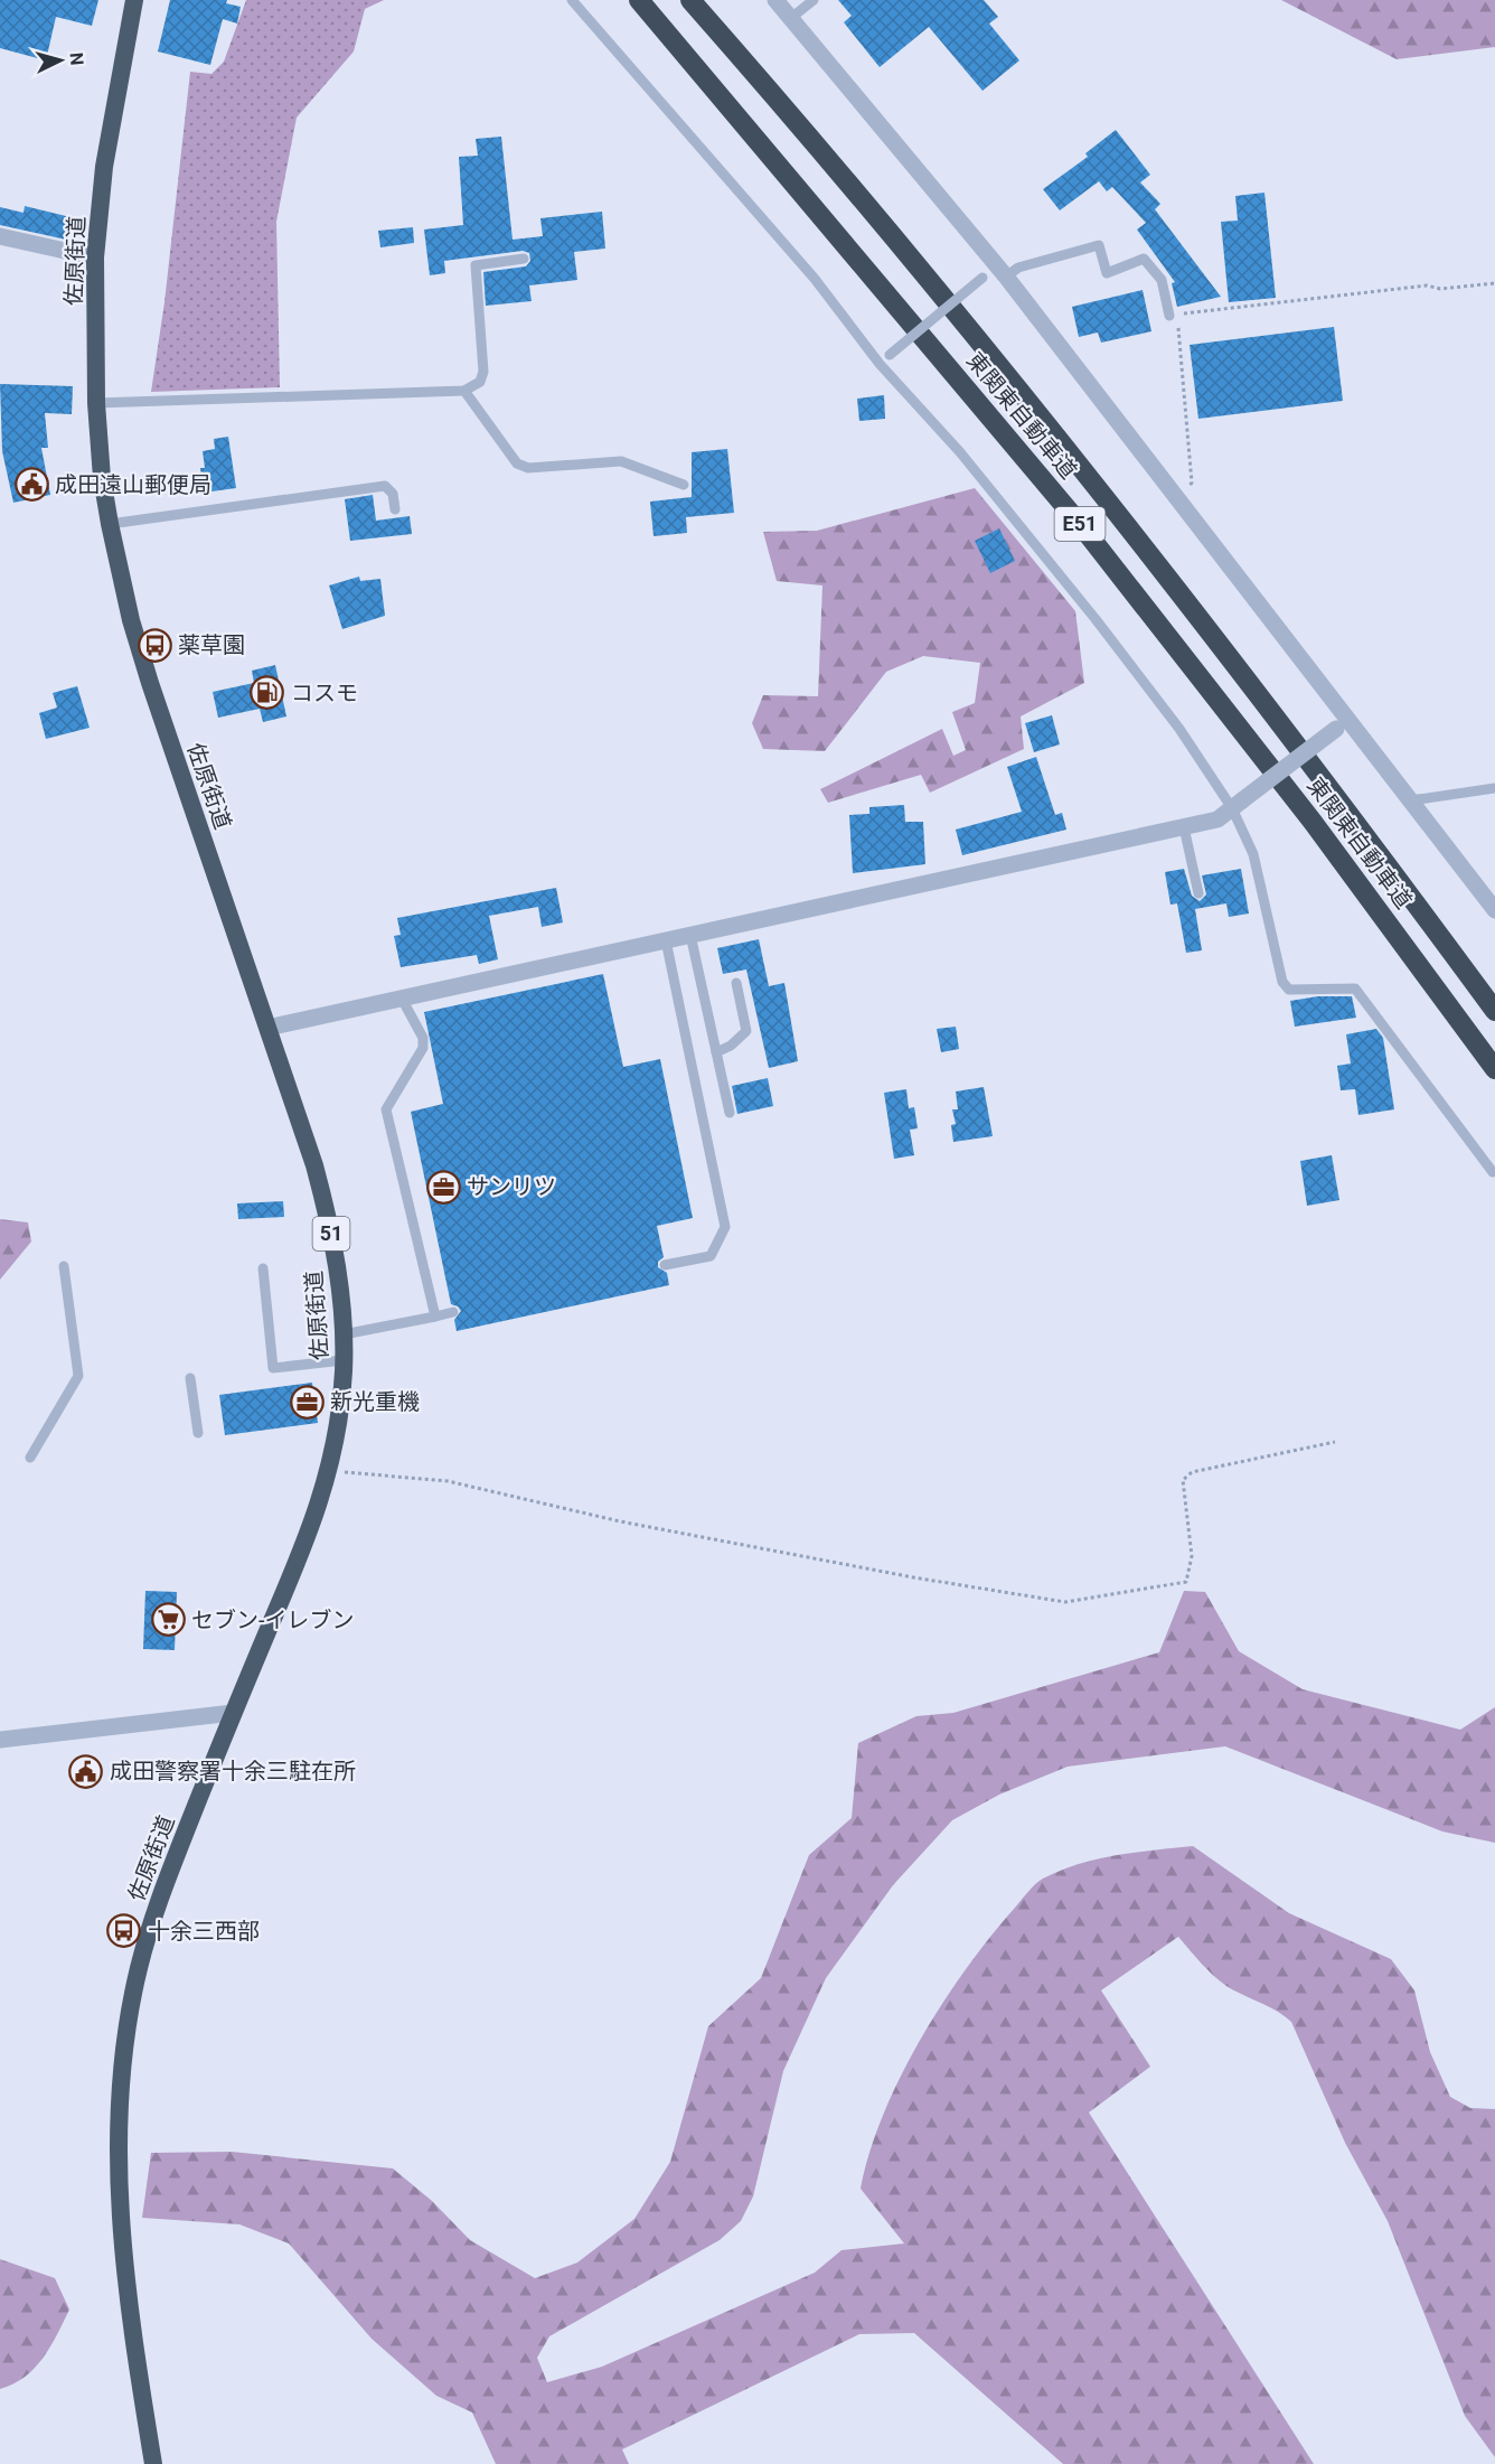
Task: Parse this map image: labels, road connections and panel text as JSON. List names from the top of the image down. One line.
{"streets":{"highway":["佐原街道","東関東自動車道","E51","51"]},"places":{"public building":["成田遠山郵便局","成田警察署十余三駐在所"],"bus stop":["薬草園","十余三西部"],"fuel station":["コスモ"],"office":["サンリツ","新光重機"],"supermarket":["セブン-イレブン"]},"north":"right"}
